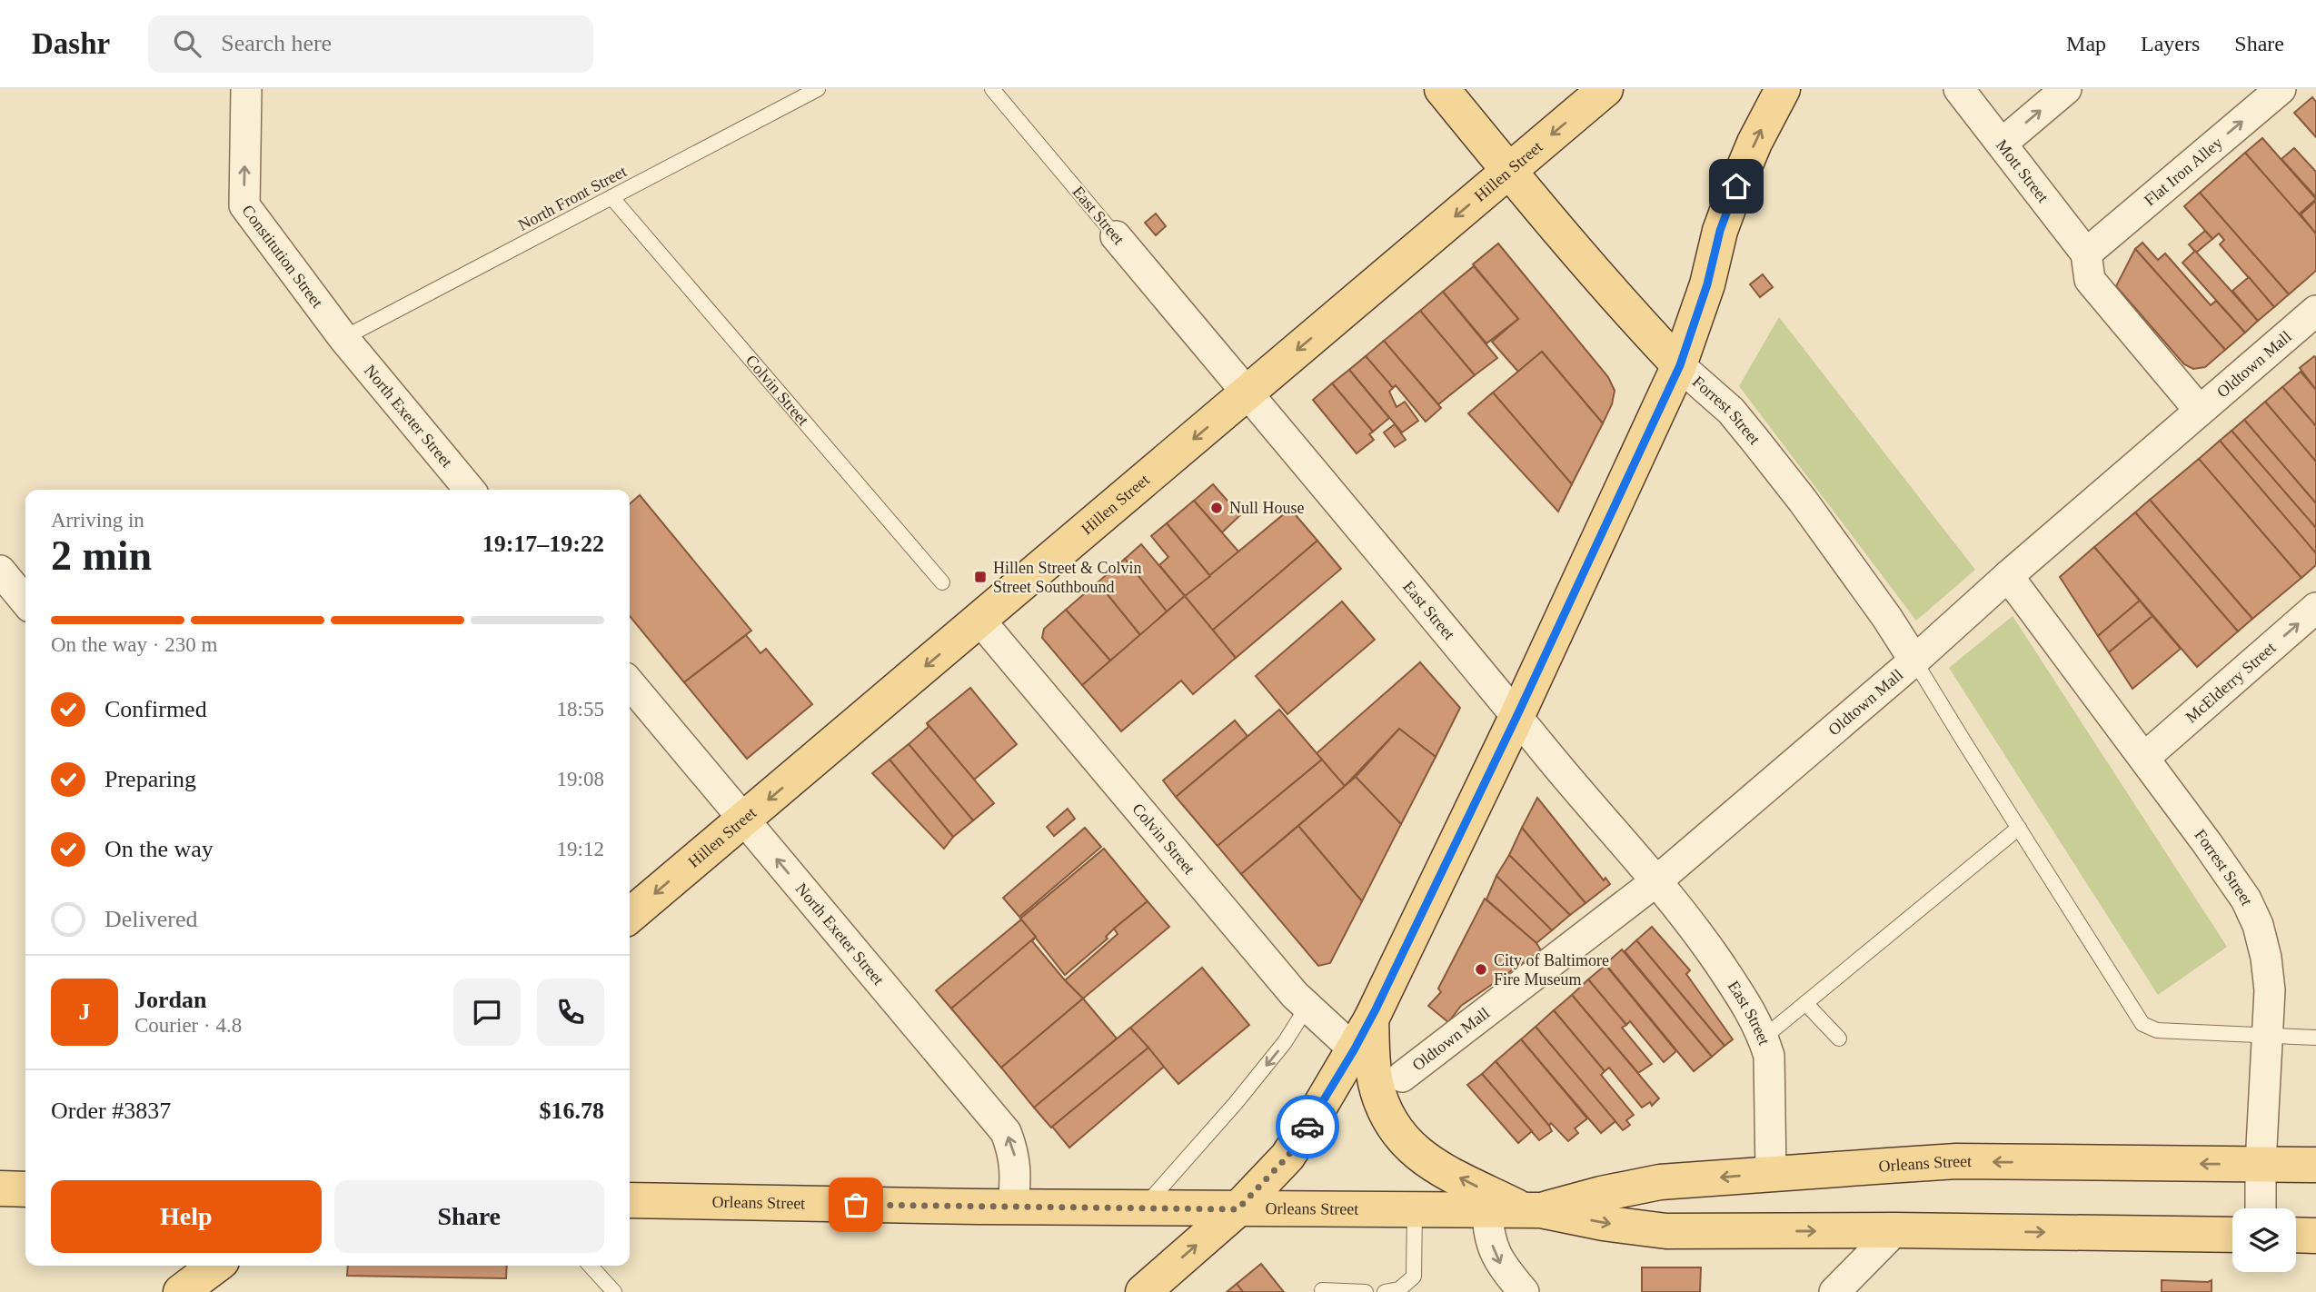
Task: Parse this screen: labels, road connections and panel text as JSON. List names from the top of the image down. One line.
{"streets":{"main road":["Hillen Street","Forrest Street","Orleans Street"],"street":["Mott Street","Flat Iron Alley","East Street","Constitution Street","Oldtown Mall","Colvin Street","North Exeter Street","McElderry Street"],"lane":["North Front Street"]},"crossings":[["Mott Street","Flat Iron Alley"],["Hillen Street","East Street"],["Hillen Street","Colvin Street"],["Hillen Street","Forrest Street"],["Hillen Street","North Exeter Street"],["North Front Street","Constitution Street"],["North Front Street","Colvin Street"],["North Front Street","North Exeter Street"],["East Street","Oldtown Mall"],["East Street","Orleans Street"],["Constitution Street","North Exeter Street"],["Oldtown Mall","Forrest Street"],["Forrest Street","McElderry Street"],["Forrest Street","Orleans Street"],["North Exeter Street","Orleans Street"]],"one_way":["Hillen Street","Constitution Street","North Exeter Street","McElderry Street"],"places":{"other":["Null House","City of Baltimore Fire Museum"],"transit":["Hillen Street & Colvin Street Southbound"]},"page":{"header":"Dashr","search":"Search here","nav":["Map","Layers","Share"],"heading":["2 min","Arriving in","19:17–19:22"],"panel":["Jordan","Courier · 4.8","Order #3837","$16.78"],"bar":"On the way · 230 m","list":[["Confirmed","18:55"],["Preparing","19:08"],["On the way","19:12"],"Delivered"],"round":"J","buttons":["Help","Share"]}}
